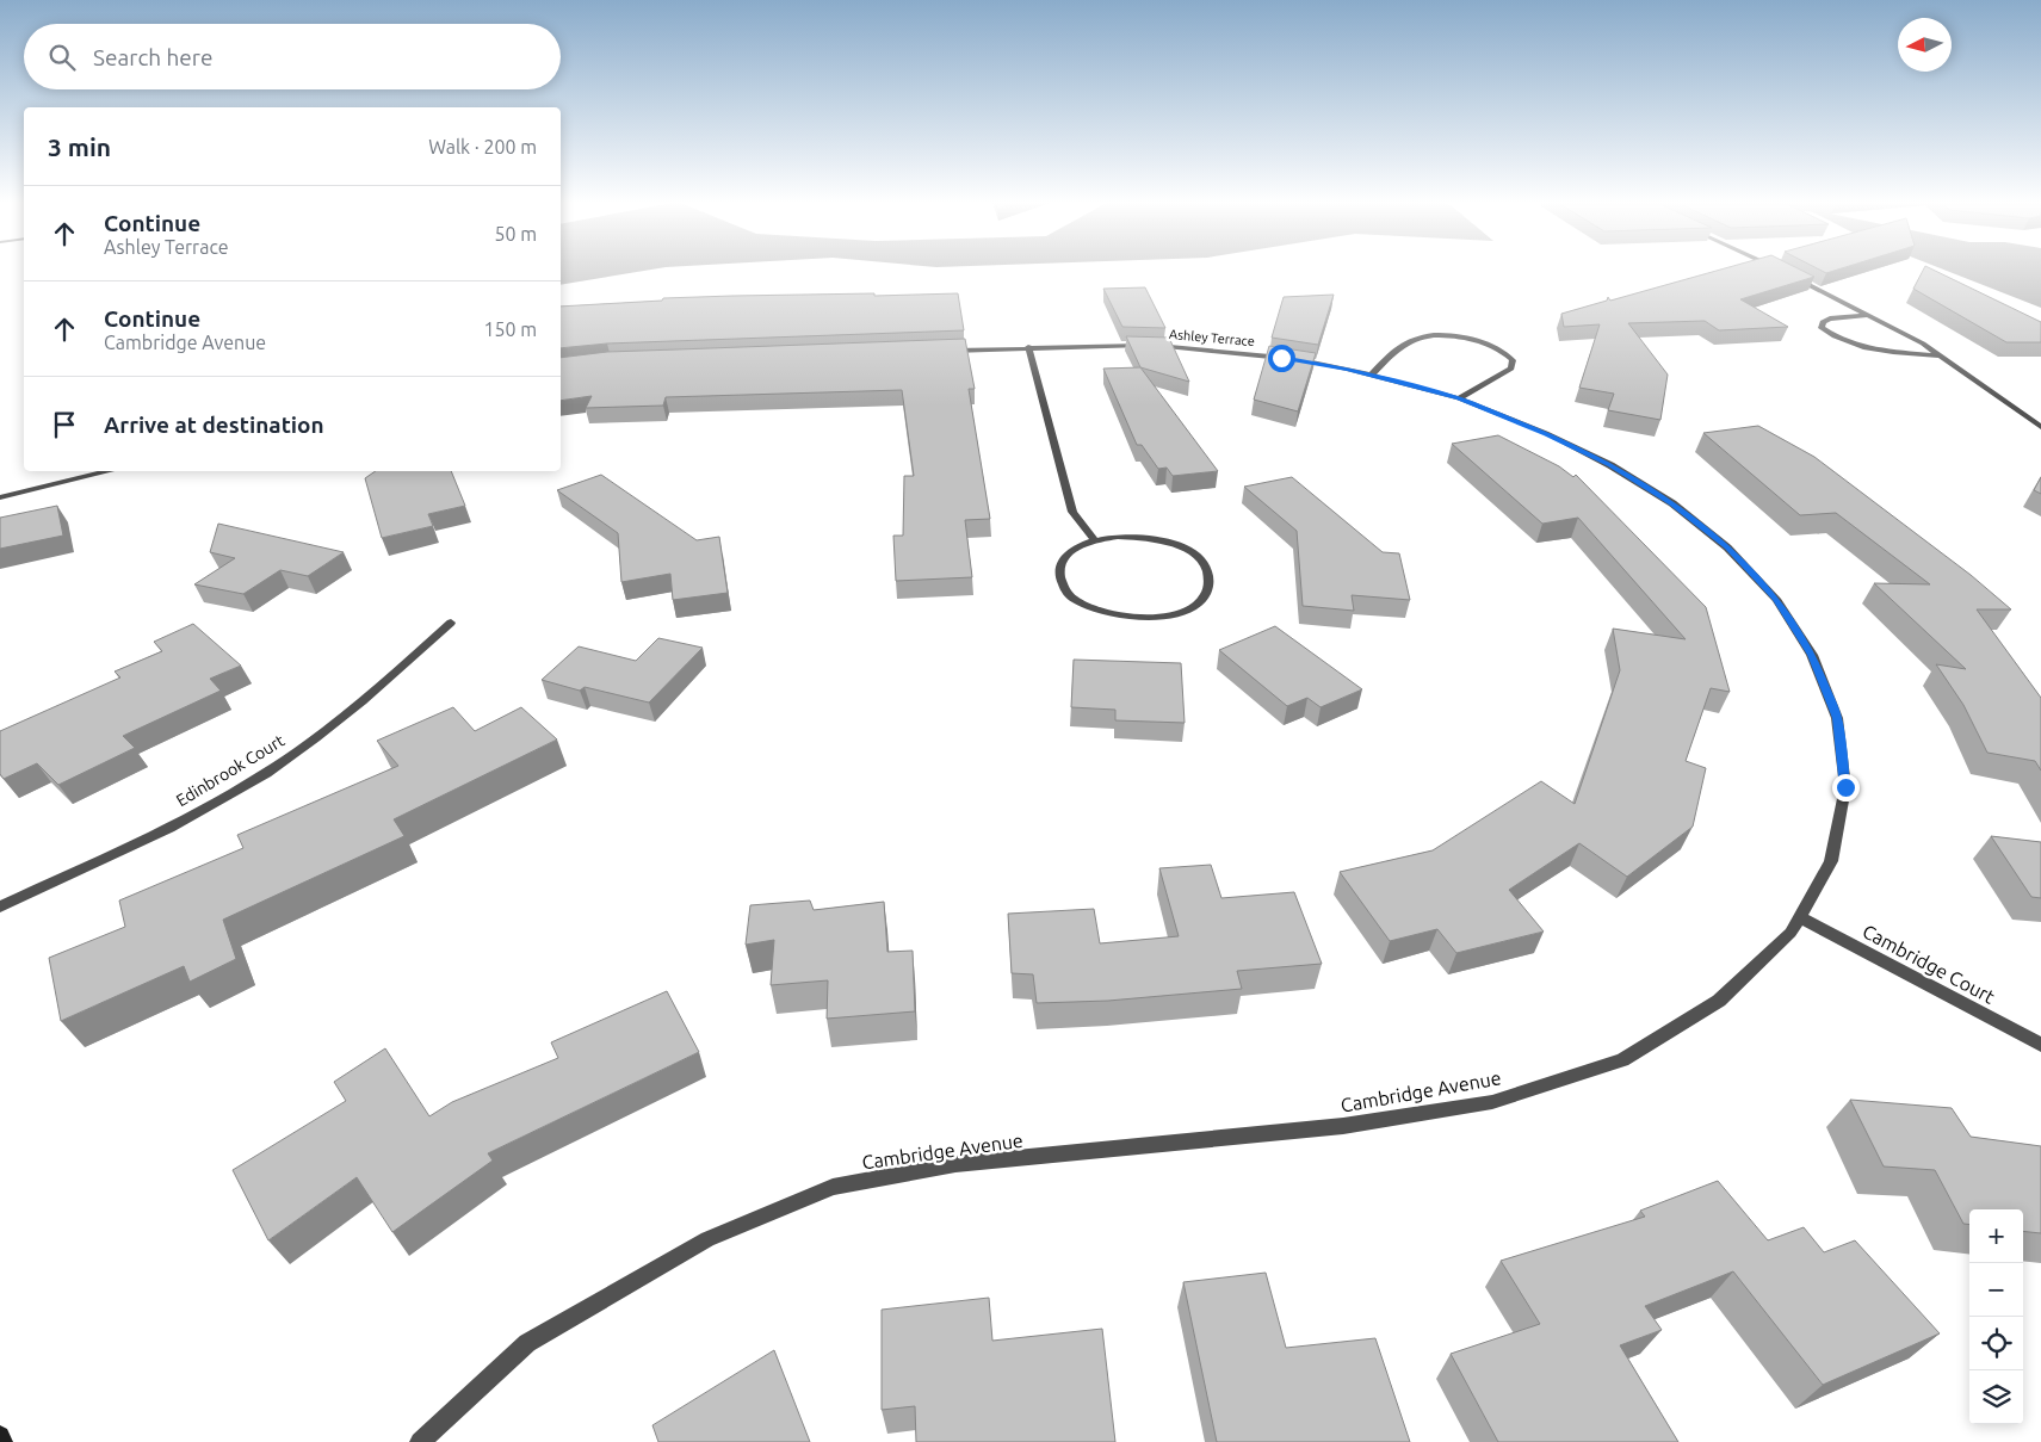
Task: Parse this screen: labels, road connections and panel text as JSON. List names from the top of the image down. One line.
{"streets":{"street":["Ashley Terrace","Edinbrook Court","Cambridge Court","Cambridge Avenue"]},"crossings":[["Ashley Terrace","Cambridge Avenue"],["Cambridge Court","Cambridge Avenue"]],"north":"left","page":{"search":"Search here","heading":["3 min","Walk · 200 m"],"list":[["Continue","Ashley Terrace","50 m"],["Continue","Cambridge Avenue","150 m"],"Arrive at destination"],"map_buttons":["+","−"]}}
